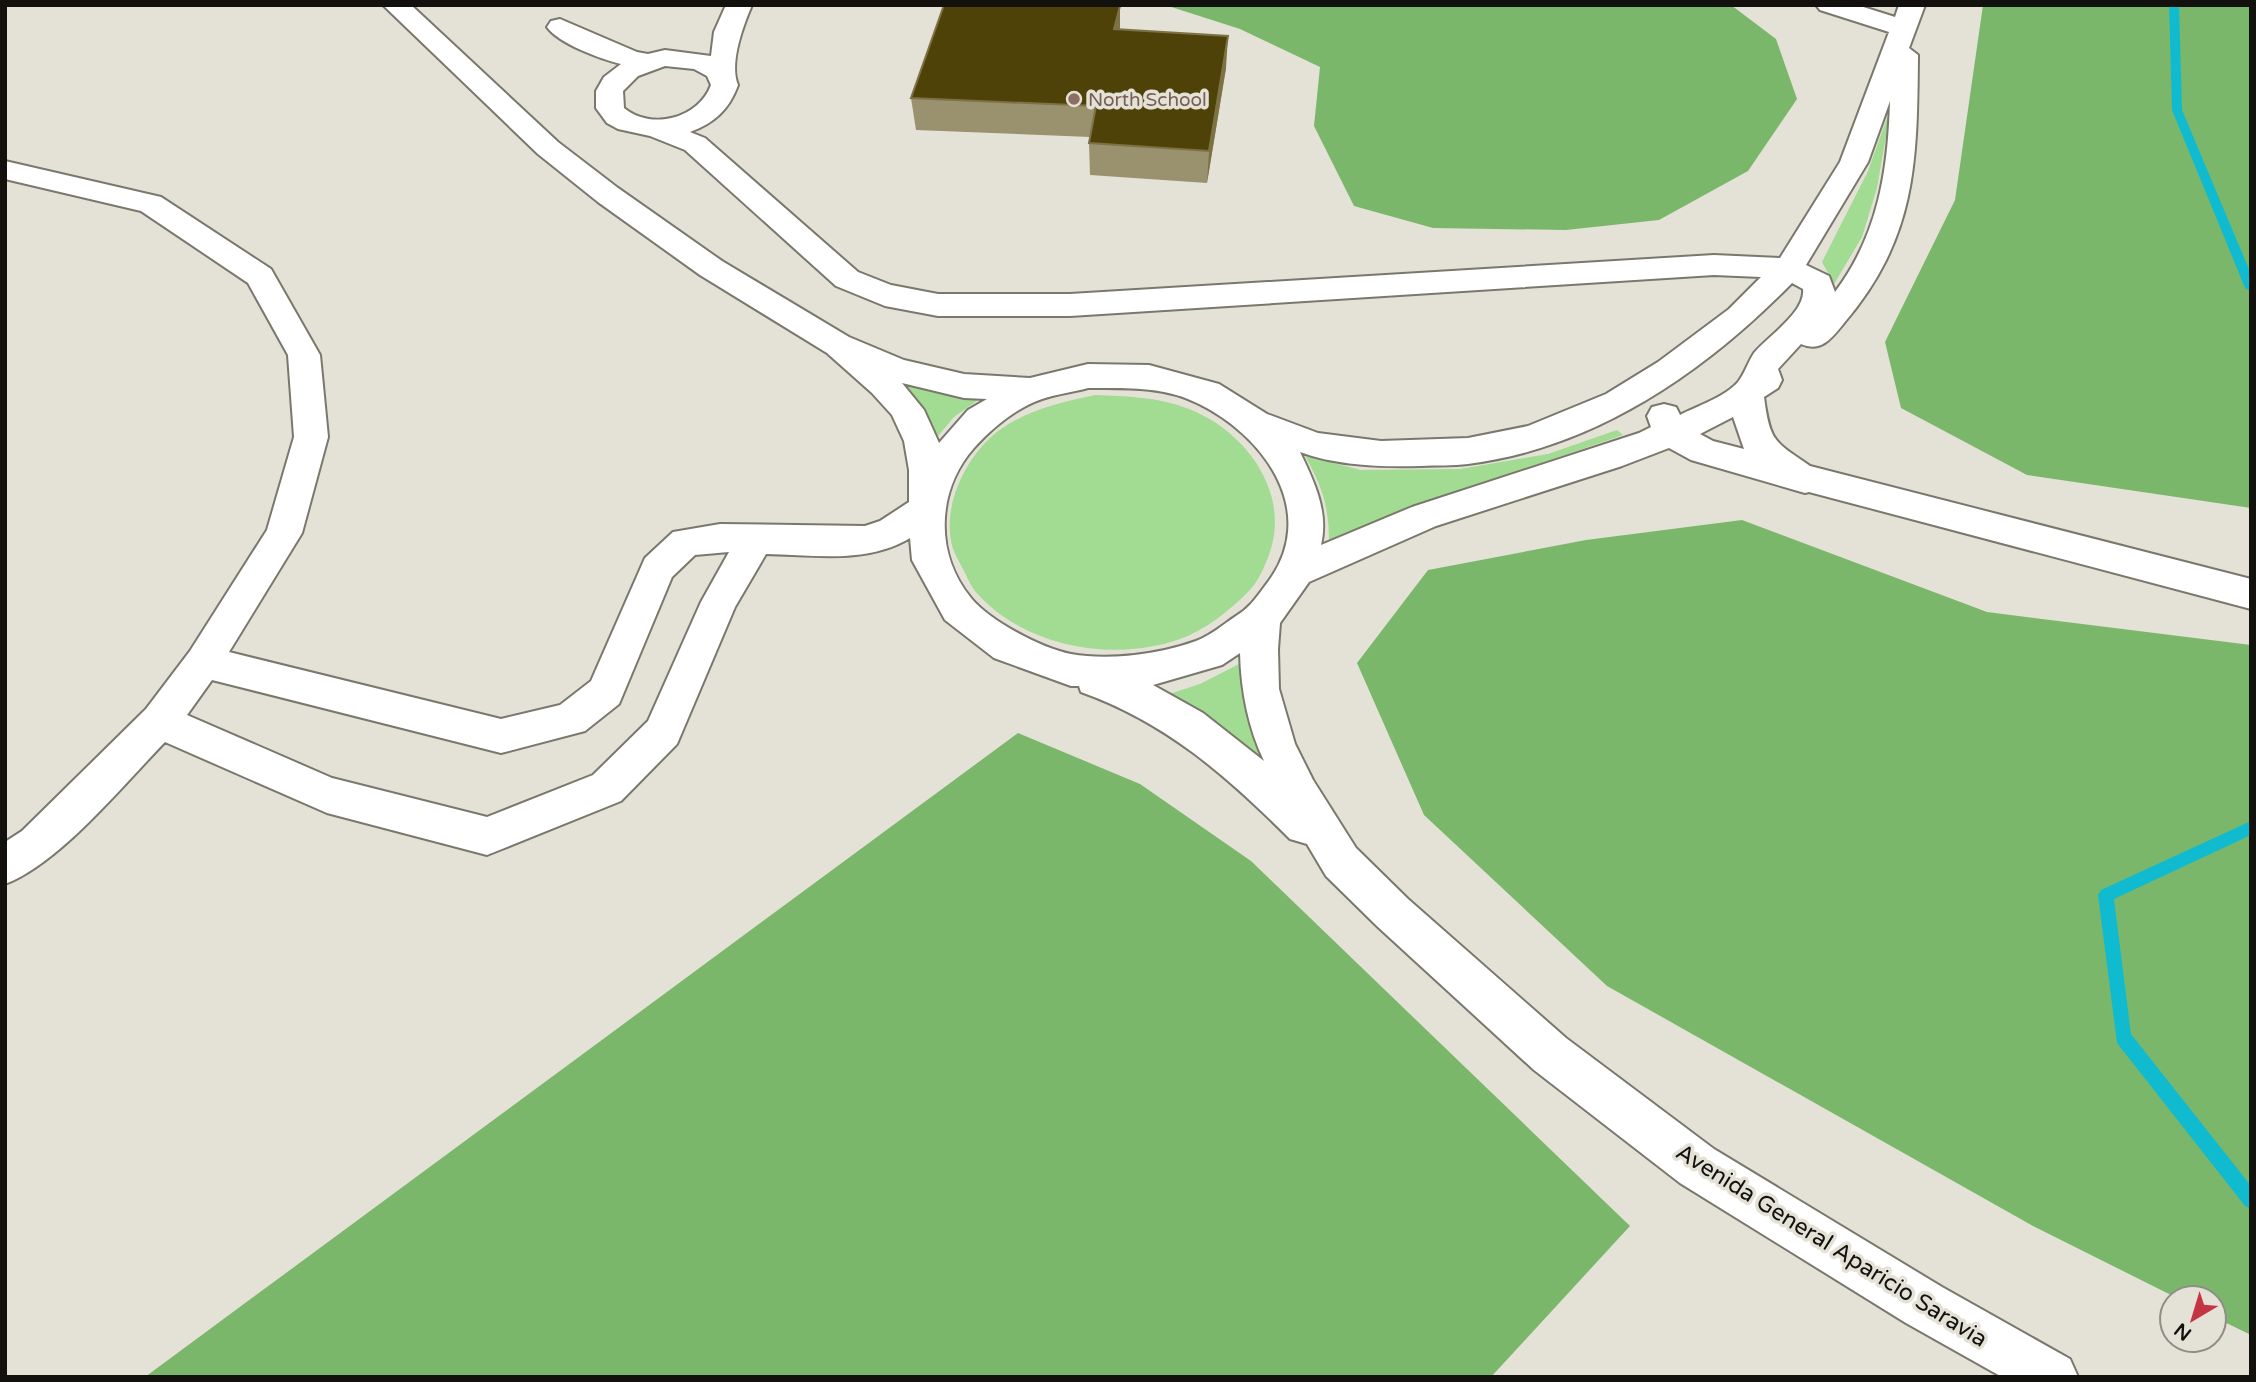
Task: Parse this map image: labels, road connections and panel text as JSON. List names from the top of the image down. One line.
{"streets":{"street":["Avenida General Aparicio Saravia"]},"places":["North School"],"north":"bottom left"}
